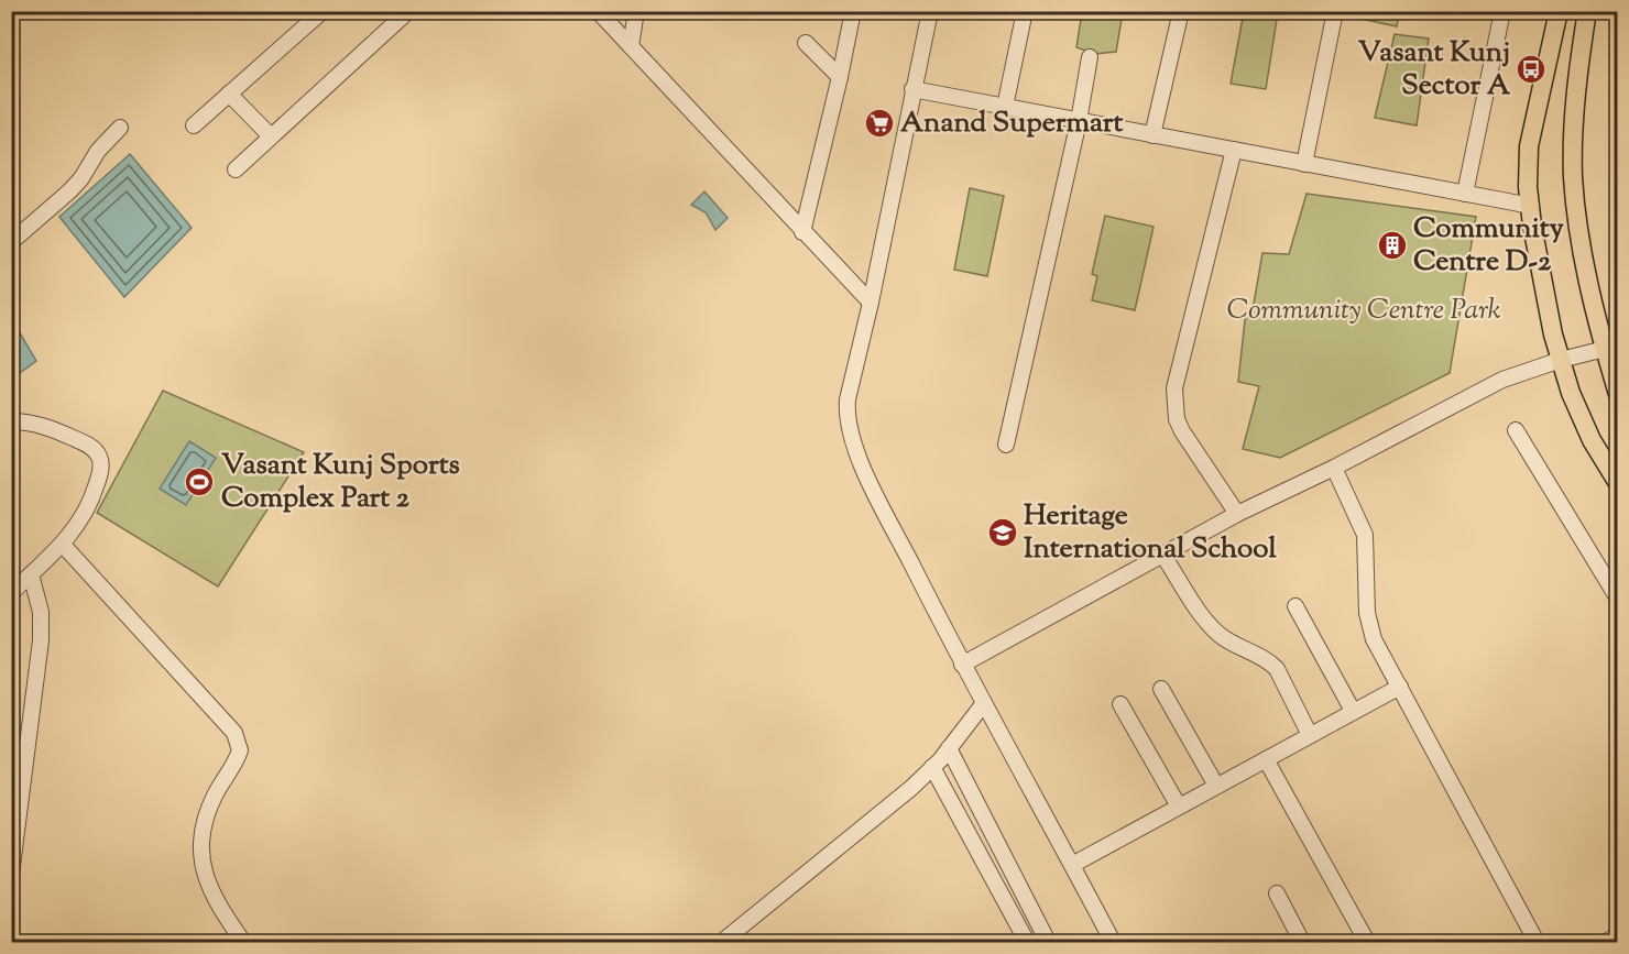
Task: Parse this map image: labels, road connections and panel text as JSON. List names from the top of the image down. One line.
{"parks":["Community Centre Park"],"places":{"bus stop":["Vasant Kunj Sector A"],"supermarket":["Anand Supermart"],"building":["Community Centre D-2"],"sports":["Vasant Kunj Sports Complex Part 2"],"school or university":["Heritage International School"]}}
